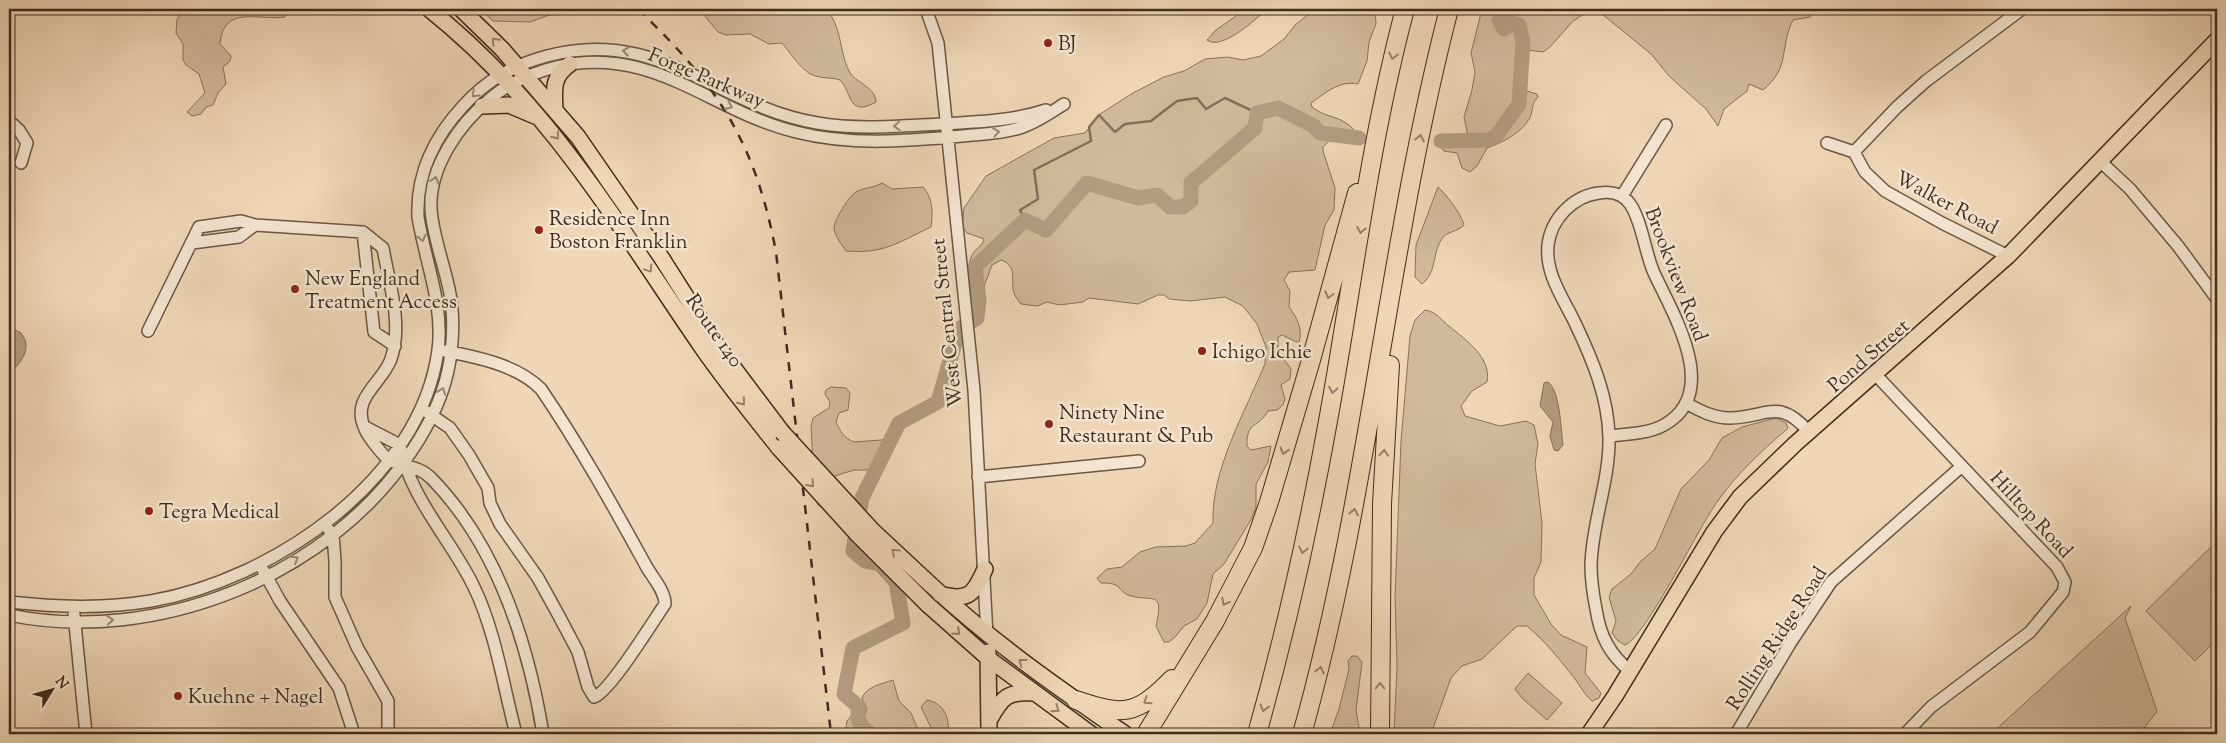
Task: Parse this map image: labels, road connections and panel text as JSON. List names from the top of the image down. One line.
{"streets":{"main road":["West Central Street","Route 140","Pond Street"],"street":["Forge Parkway","Walker Road","Brookview Road","Hilltop Road","Rolling Ridge Road"]},"crossings":[["Forge Parkway","West Central Street"],["Forge Parkway","Route 140"],["Walker Road","Pond Street"],["Brookview Road","Pond Street"],["West Central Street","Route 140"],["Pond Street","Hilltop Road"],["Hilltop Road","Rolling Ridge Road"]],"places":["BJ","Residence Inn Boston Franklin","New England Treatment Access","Ichigo Ichie","Ninety Nine Restaurant & Pub","Tegra Medical","Kuehne + Nagel"],"north":"top right"}
